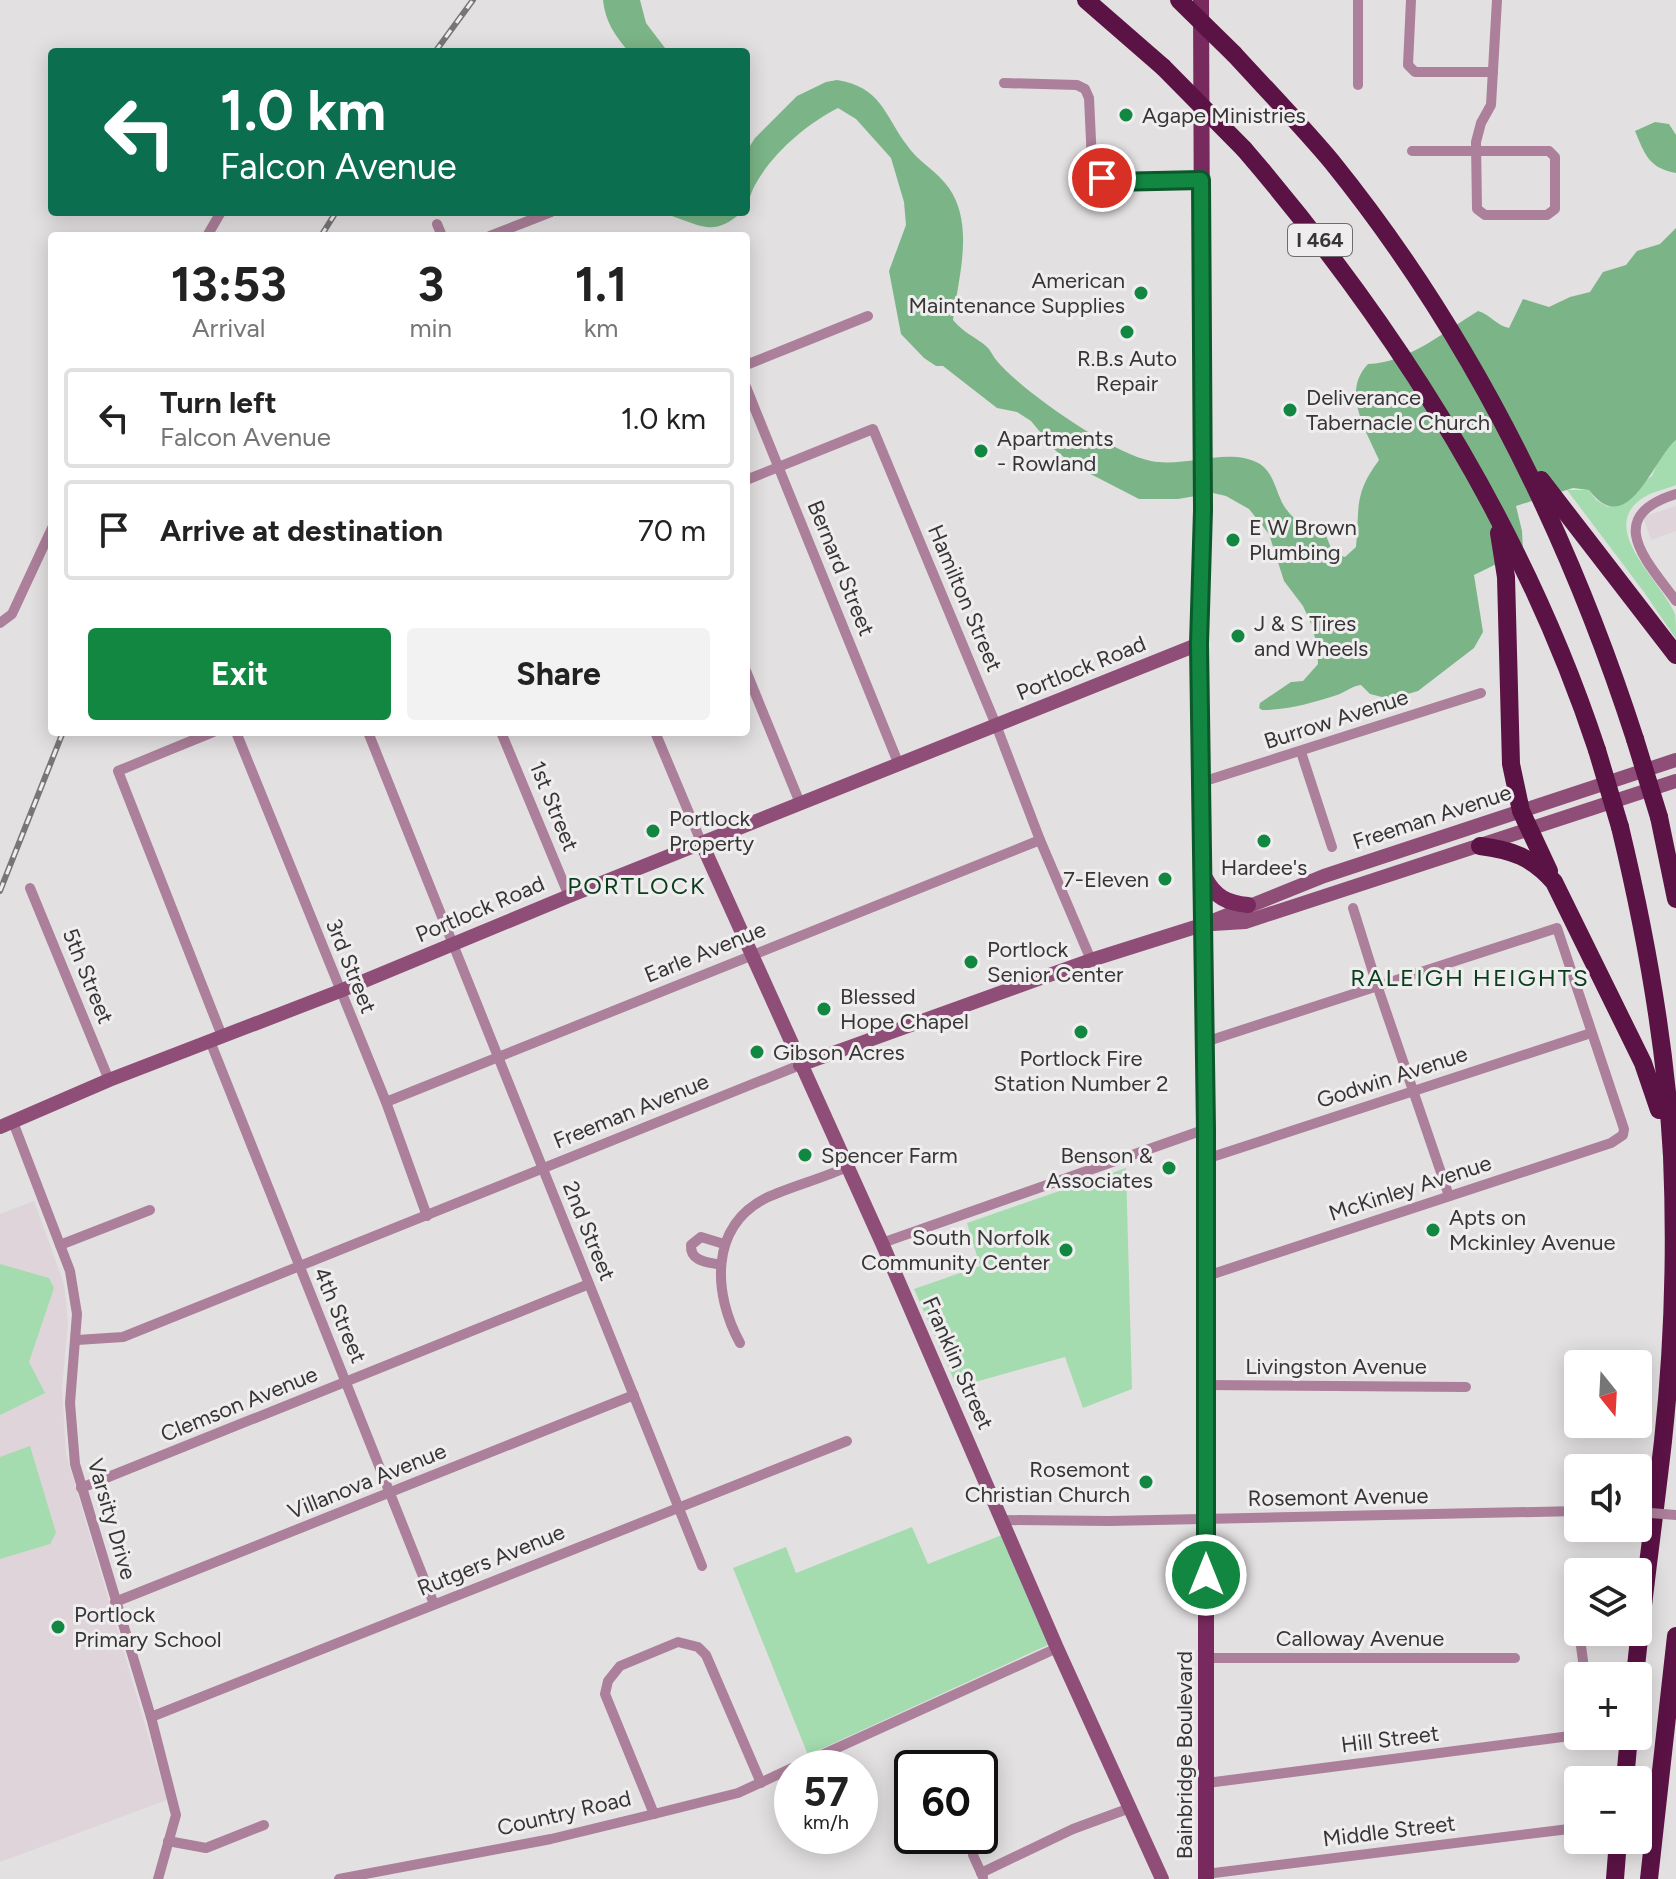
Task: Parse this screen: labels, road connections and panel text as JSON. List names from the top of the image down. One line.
{"streets":{"highway":["I 464"],"main road":["Portlock Road","Freeman Avenue","Franklin Street","Bainbridge Boulevard"],"street":["Bernard Street","Hamilton Street","Burrow Avenue","1st Street","Earle Avenue","3rd Street","5th Street","Godwin Avenue","McKinley Avenue","2nd Street","4th Street","Livingston Avenue","Clemson Avenue","Villanova Avenue","Rosemont Avenue","Varsity Drive","Rutgers Avenue","Calloway Avenue","Hill Street","Country Road","Middle Street"]},"crossings":[["Bernard Street","Hamilton Street"],["Bernard Street","Portlock Road"],["Hamilton Street","Portlock Road"],["Hamilton Street","Freeman Avenue"],["Hamilton Street","Earle Avenue"],["Portlock Road","1st Street"],["Portlock Road","3rd Street"],["Portlock Road","5th Street"],["Portlock Road","2nd Street"],["Portlock Road","4th Street"],["Portlock Road","Franklin Street"],["Portlock Road","Varsity Drive"],["Portlock Road","Bainbridge Boulevard"],["Burrow Avenue","Bainbridge Boulevard"],["Freeman Avenue","3rd Street"],["Freeman Avenue","2nd Street"],["Freeman Avenue","4th Street"],["Freeman Avenue","Franklin Street"],["Freeman Avenue","Varsity Drive"],["Freeman Avenue","Bainbridge Boulevard"],["Earle Avenue","3rd Street"],["Earle Avenue","2nd Street"],["Earle Avenue","Franklin Street"],["Godwin Avenue","McKinley Avenue"],["Godwin Avenue","Bainbridge Boulevard"],["McKinley Avenue","Bainbridge Boulevard"],["2nd Street","Clemson Avenue"],["2nd Street","Villanova Avenue"],["2nd Street","Rutgers Avenue"],["4th Street","Clemson Avenue"],["4th Street","Villanova Avenue"],["4th Street","Rutgers Avenue"],["Franklin Street","Rosemont Avenue"],["Franklin Street","Country Road"],["Livingston Avenue","Bainbridge Boulevard"],["Clemson Avenue","Varsity Drive"],["Villanova Avenue","Varsity Drive"],["Rosemont Avenue","Bainbridge Boulevard"],["Varsity Drive","Rutgers Avenue"],["Calloway Avenue","Bainbridge Boulevard"],["Hill Street","Bainbridge Boulevard"],["Bainbridge Boulevard","Middle Street"]],"districts":["PORTLOCK","RALEIGH HEIGHTS"],"places":["Agape Ministries","American Maintenance Supplies","R.B.s Auto Repair","Deliverance Tabernacle Church","Apartments - Rowland","E W Brown Plumbing","J & S Tires and Wheels","Portlock Property","Hardee's","7-Eleven","Portlock Senior Center","Blessed Hope Chapel","Portlock Fire Station Number 2","Gibson Acres","Spencer Farm","Benson & Associates","Apts on Mckinley Avenue","South Norfolk Community Center","Rosemont Christian Church","Portlock Primary School"],"north":"bottom","page":{"turn":["1.0 km","Falcon Avenue"],"eta":["13:53","Arrival","3","min","1.1","km"],"list":[{"name":"Turn left","note":"Falcon Avenue","value":"1.0 km"},{"name":"Arrive at destination","value":"70 m"}],"buttons":["Exit","Share"],"map_buttons":["+","−"],"speed":"57 km/h","limit":"60"}}
